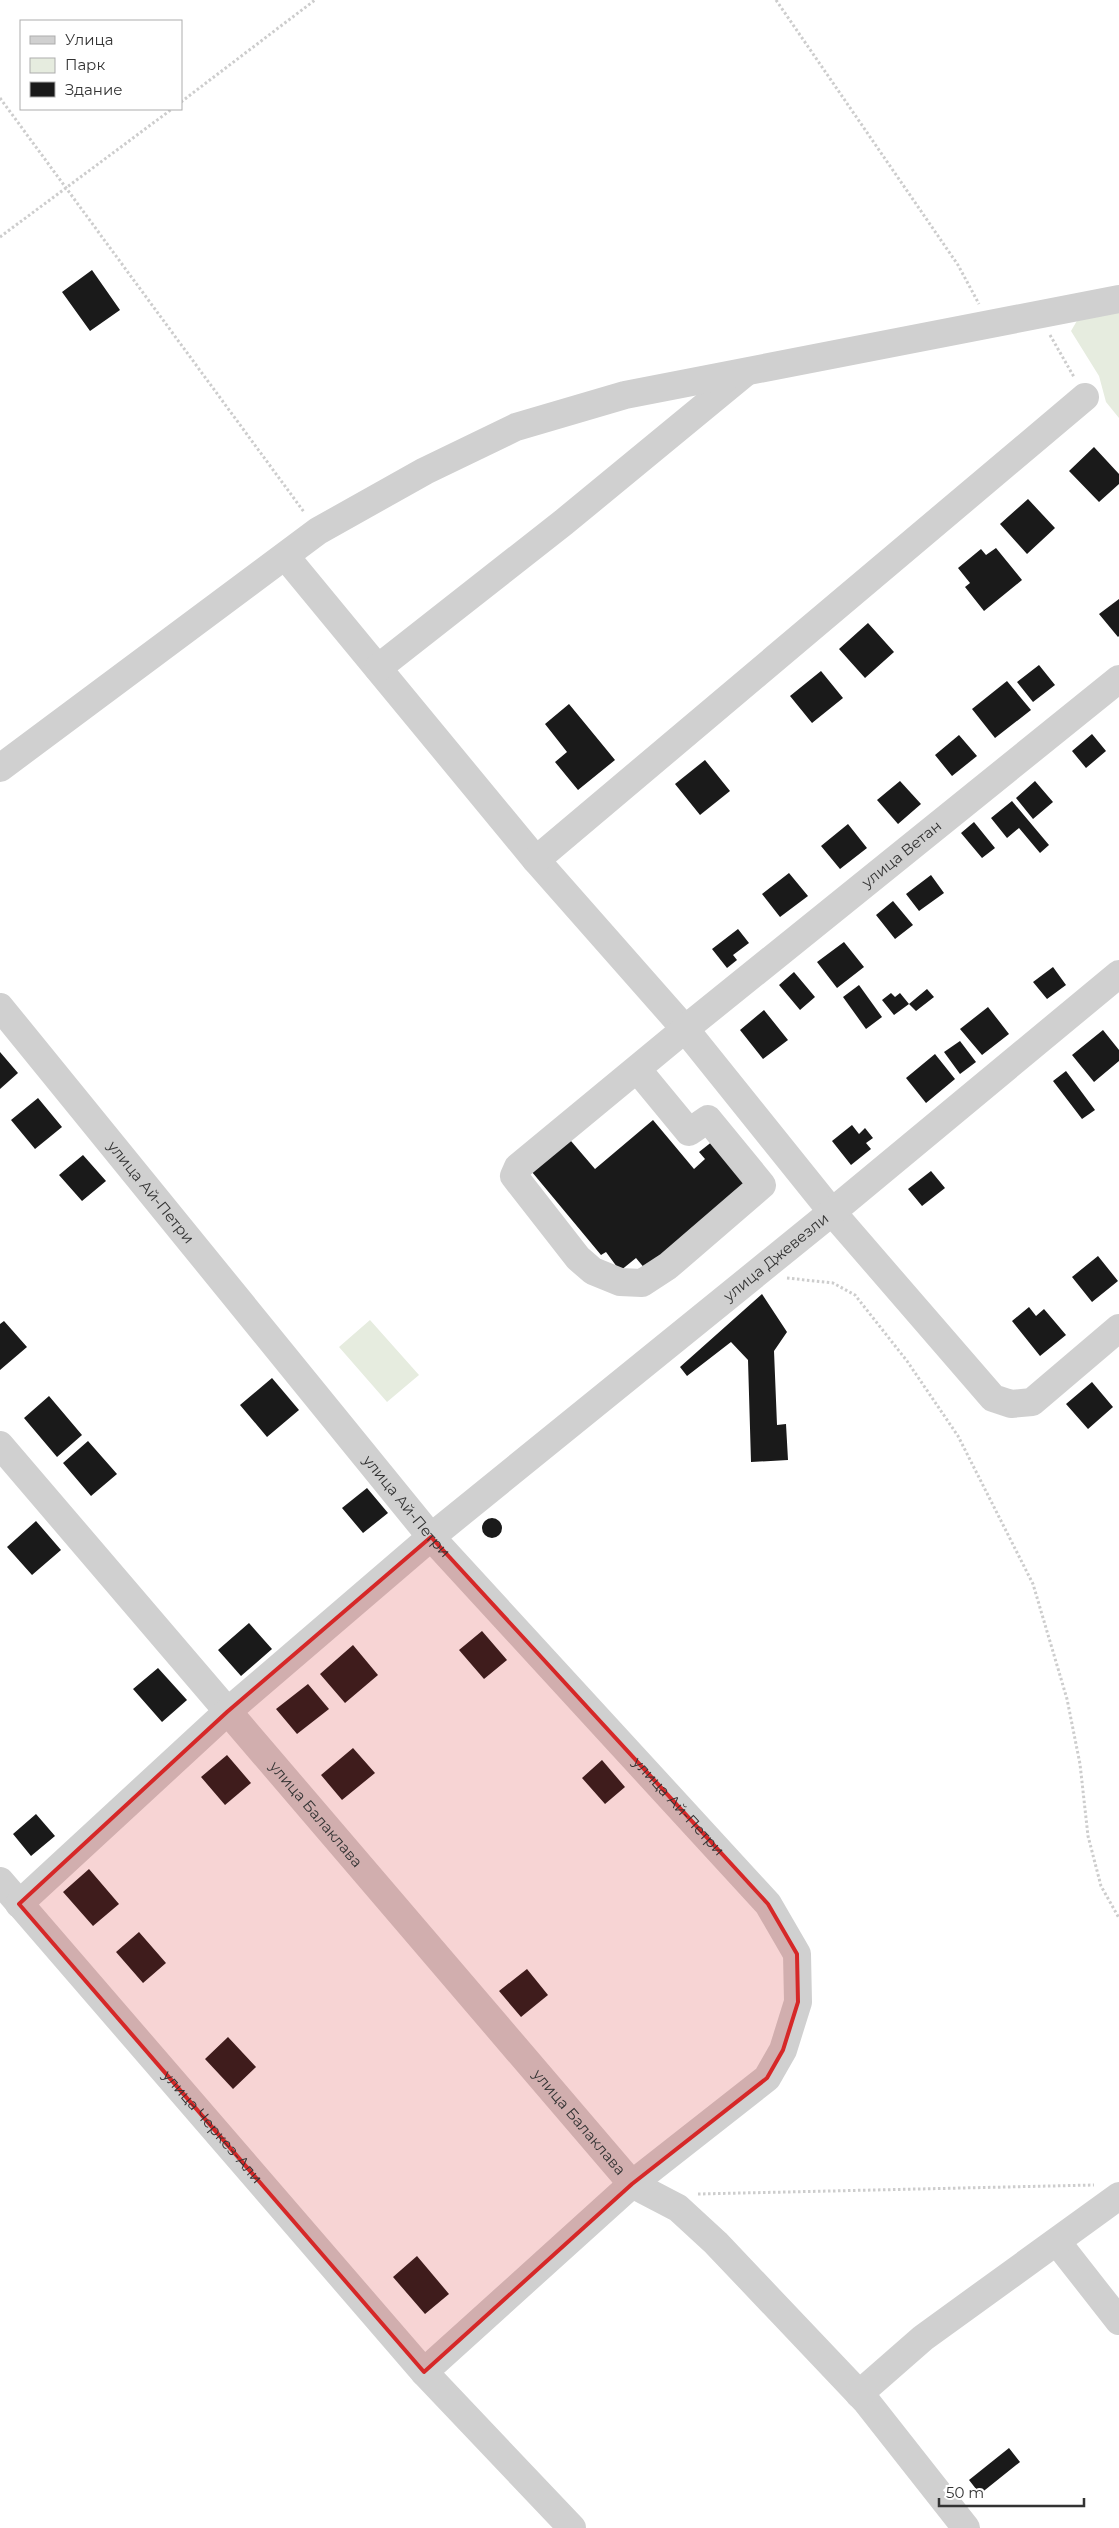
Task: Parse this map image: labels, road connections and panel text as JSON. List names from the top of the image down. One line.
{"streets":{"street":["улица Ветан","улица Ай-Петри","улица Джевезли","улица Балаклава","улица Черкез-Али"]},"crossings":[["улица Ай-Петри","улица Джевезли"],["улица Ай-Петри","улица Балаклава"],["улица Ай-Петри","улица Черкез-Али"],["улица Джевезли","улица Балаклава"],["улица Джевезли","улица Черкез-Али"]],"legend":["Улица","Парк","Здание"],"scale_bar":"50 m"}
